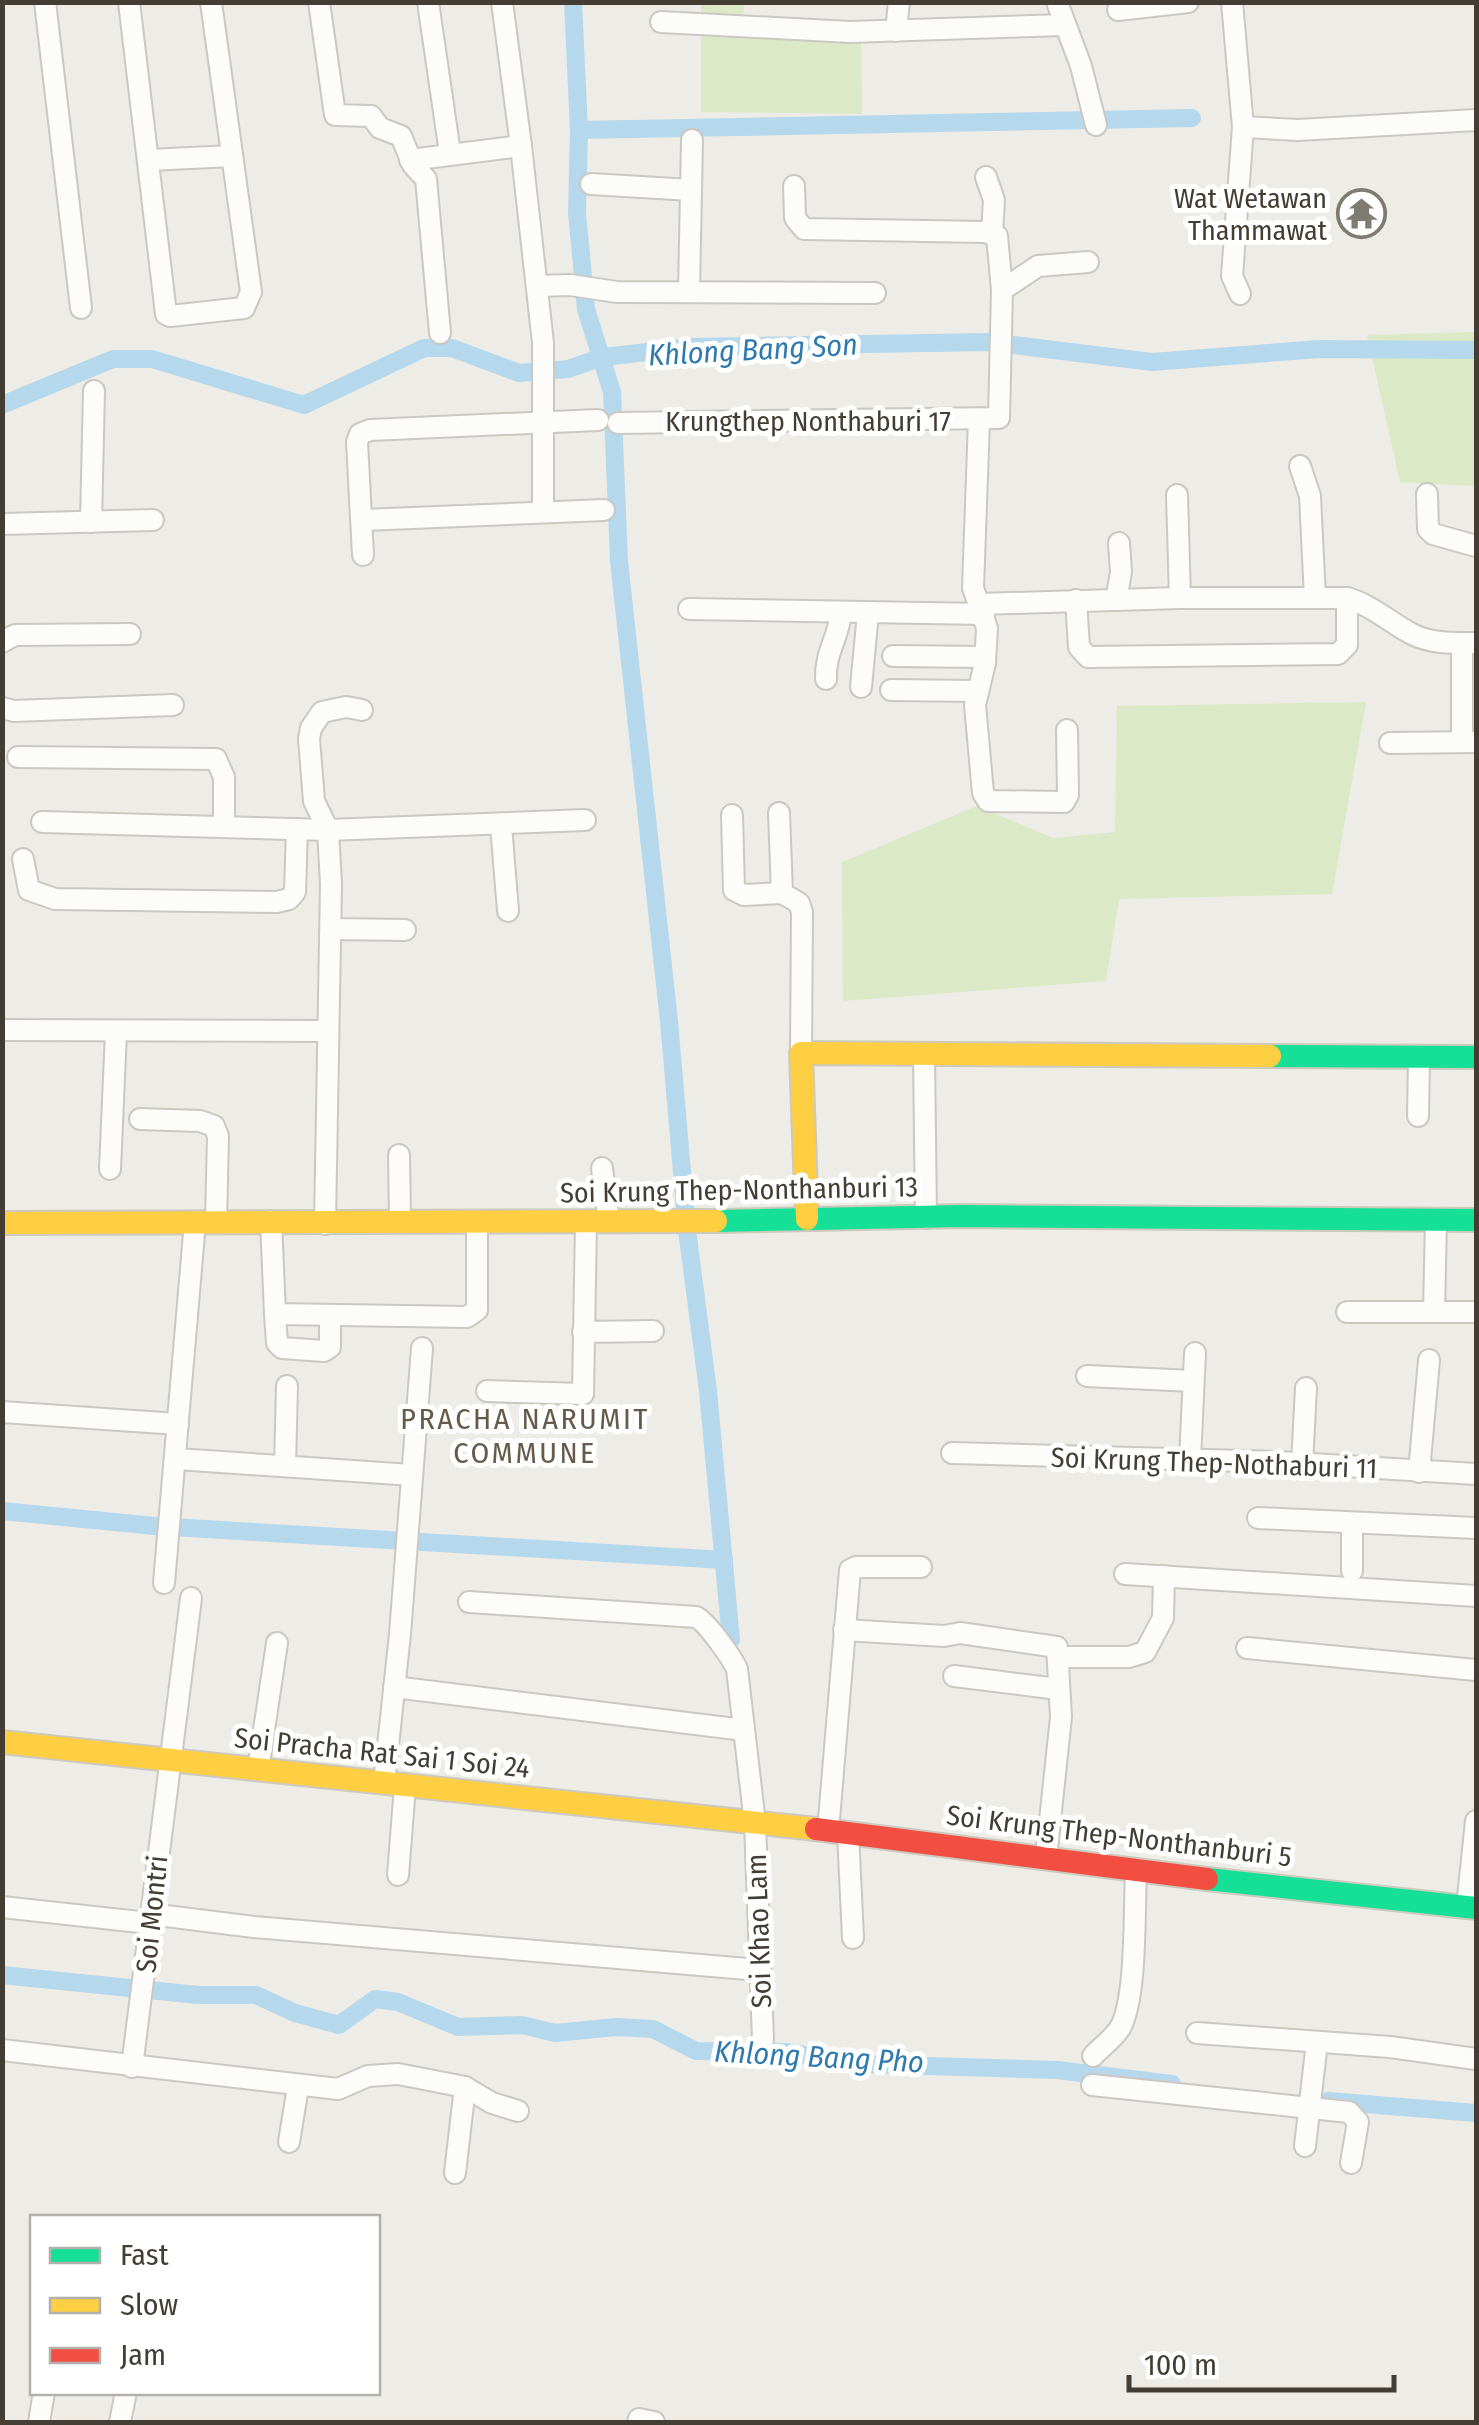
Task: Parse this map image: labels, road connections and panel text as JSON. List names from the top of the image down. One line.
{"streets":{"street":["Krungthep Nonthaburi 17","Soi Krung Thep-Nonthanburi 13","Soi Krung Thep-Nothaburi 11","Soi Pracha Rat Sai 1 Soi 24","Soi Krung Thep-Nonthanburi 5","Soi Montri","Soi Khao Lam"]},"crossings":[["Soi Pracha Rat Sai 1 Soi 24","Soi Krung Thep-Nonthanburi 5"],["Soi Pracha Rat Sai 1 Soi 24","Soi Montri"],["Soi Pracha Rat Sai 1 Soi 24","Soi Khao Lam"],["Soi Krung Thep-Nonthanburi 5","Soi Khao Lam"]],"districts":["PRACHA NARUMIT COMMUNE"],"water":["Khlong Bang Son","Khlong Bang Pho"],"places":{"temple":["Wat Wetawan Thammawat"]},"legend":["Fast","Slow","Jam"],"scale_bar":"100 m"}
